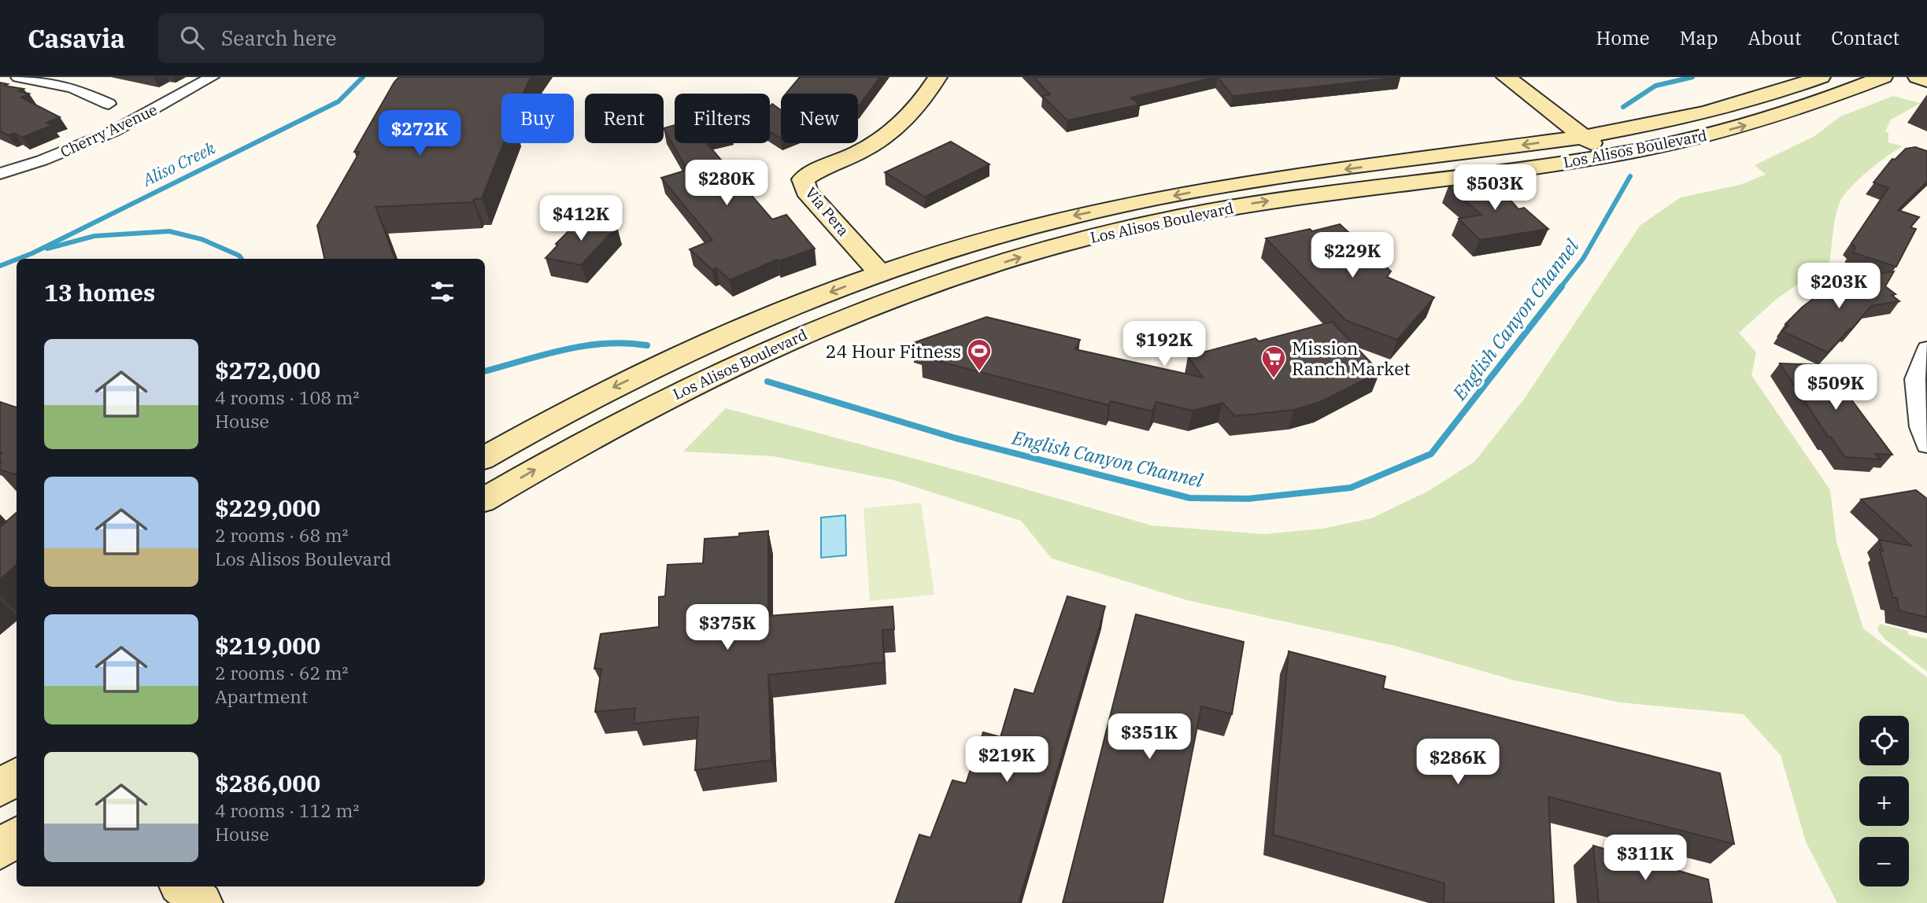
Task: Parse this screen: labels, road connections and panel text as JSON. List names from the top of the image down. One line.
{"streets":{"main road":["Los Alisos Boulevard","Via Pera"],"street":["Cherry Avenue"]},"crossings":[["Los Alisos Boulevard","Via Pera"]],"water":["Aliso Creek","English Canyon Channel"],"places":{"sports":["24 Hour Fitness"],"supermarket":["Mission Ranch Market"]},"page":{"header":"Casavia","search":"Search here","nav":["Home","Map","About","Contact"],"chip":["Buy","Rent","Filters","New"],"price":["$272K","$280K","$503K","$412K","$229K","$203K","$192K","$509K","$375K","$351K","$219K","$286K","$311K"],"heading":"13 homes","list":[{"name":"$272,000","note":"4 rooms · 108 m² · House"},{"name":"$229,000","note":"2 rooms · 68 m² · Los Alisos Boulevard"},{"name":"$219,000","note":"2 rooms · 62 m² · Apartment"},{"name":"$286,000","note":"4 rooms · 112 m² · House"}],"map_buttons":["+","−"]}}
